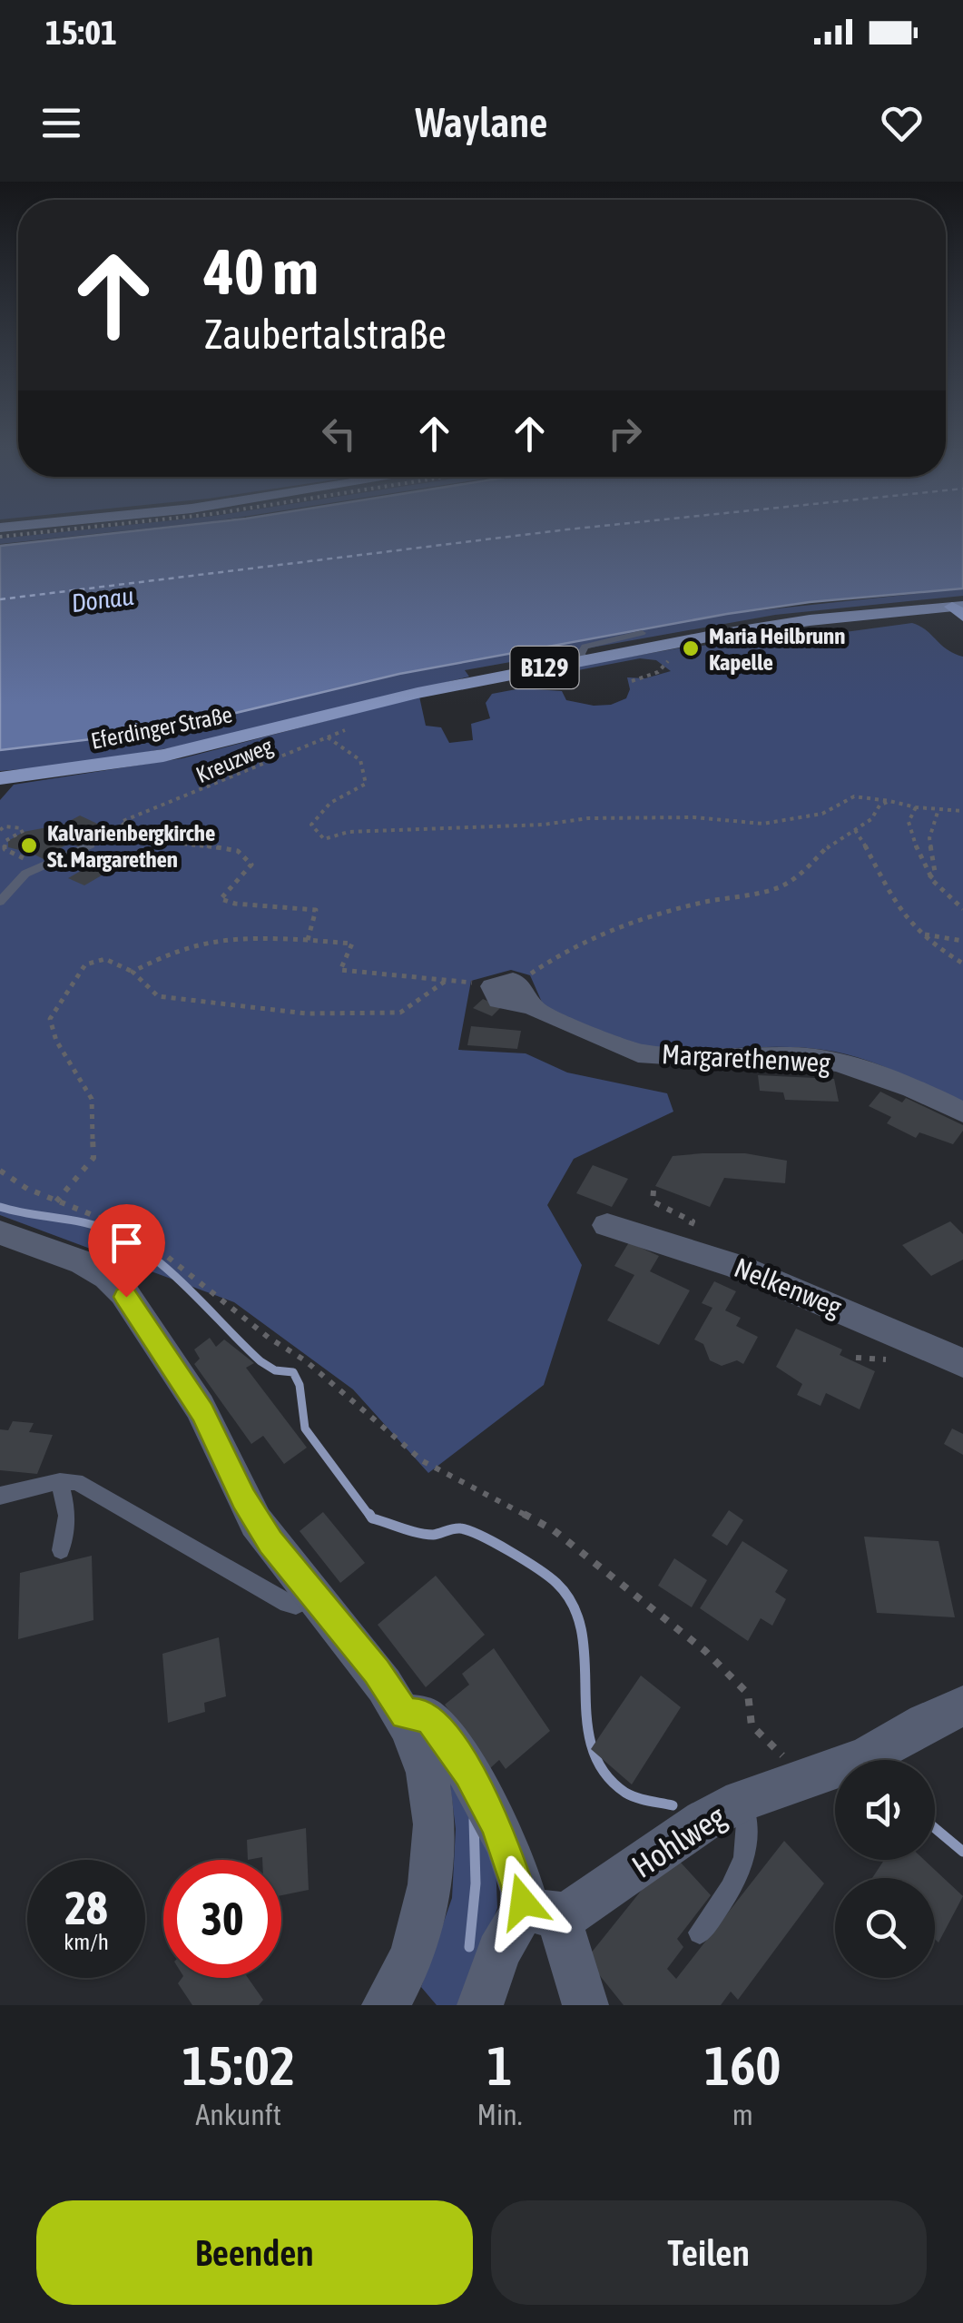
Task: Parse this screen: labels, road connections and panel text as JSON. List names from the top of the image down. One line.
{"streets":{"main road":["B129","Eferdinger Straße"],"street":["Margarethenweg","Nelkenweg","Hohlweg"],"path":["Kreuzweg"]},"crossings":[["B129","Eferdinger Straße"]],"water":["Donau"],"places":["Maria Heilbrunn Kapelle","Kalvarienbergkirche St. Margarethen"],"page":{"status":"15:01","header":"Waylane","turn":["40 m","Zaubertalstraße"],"speed":"28 km/h","limit":"30","eta":["15:02","Ankunft","1","Min.","160","m"],"buttons":["Beenden","Teilen"]}}
